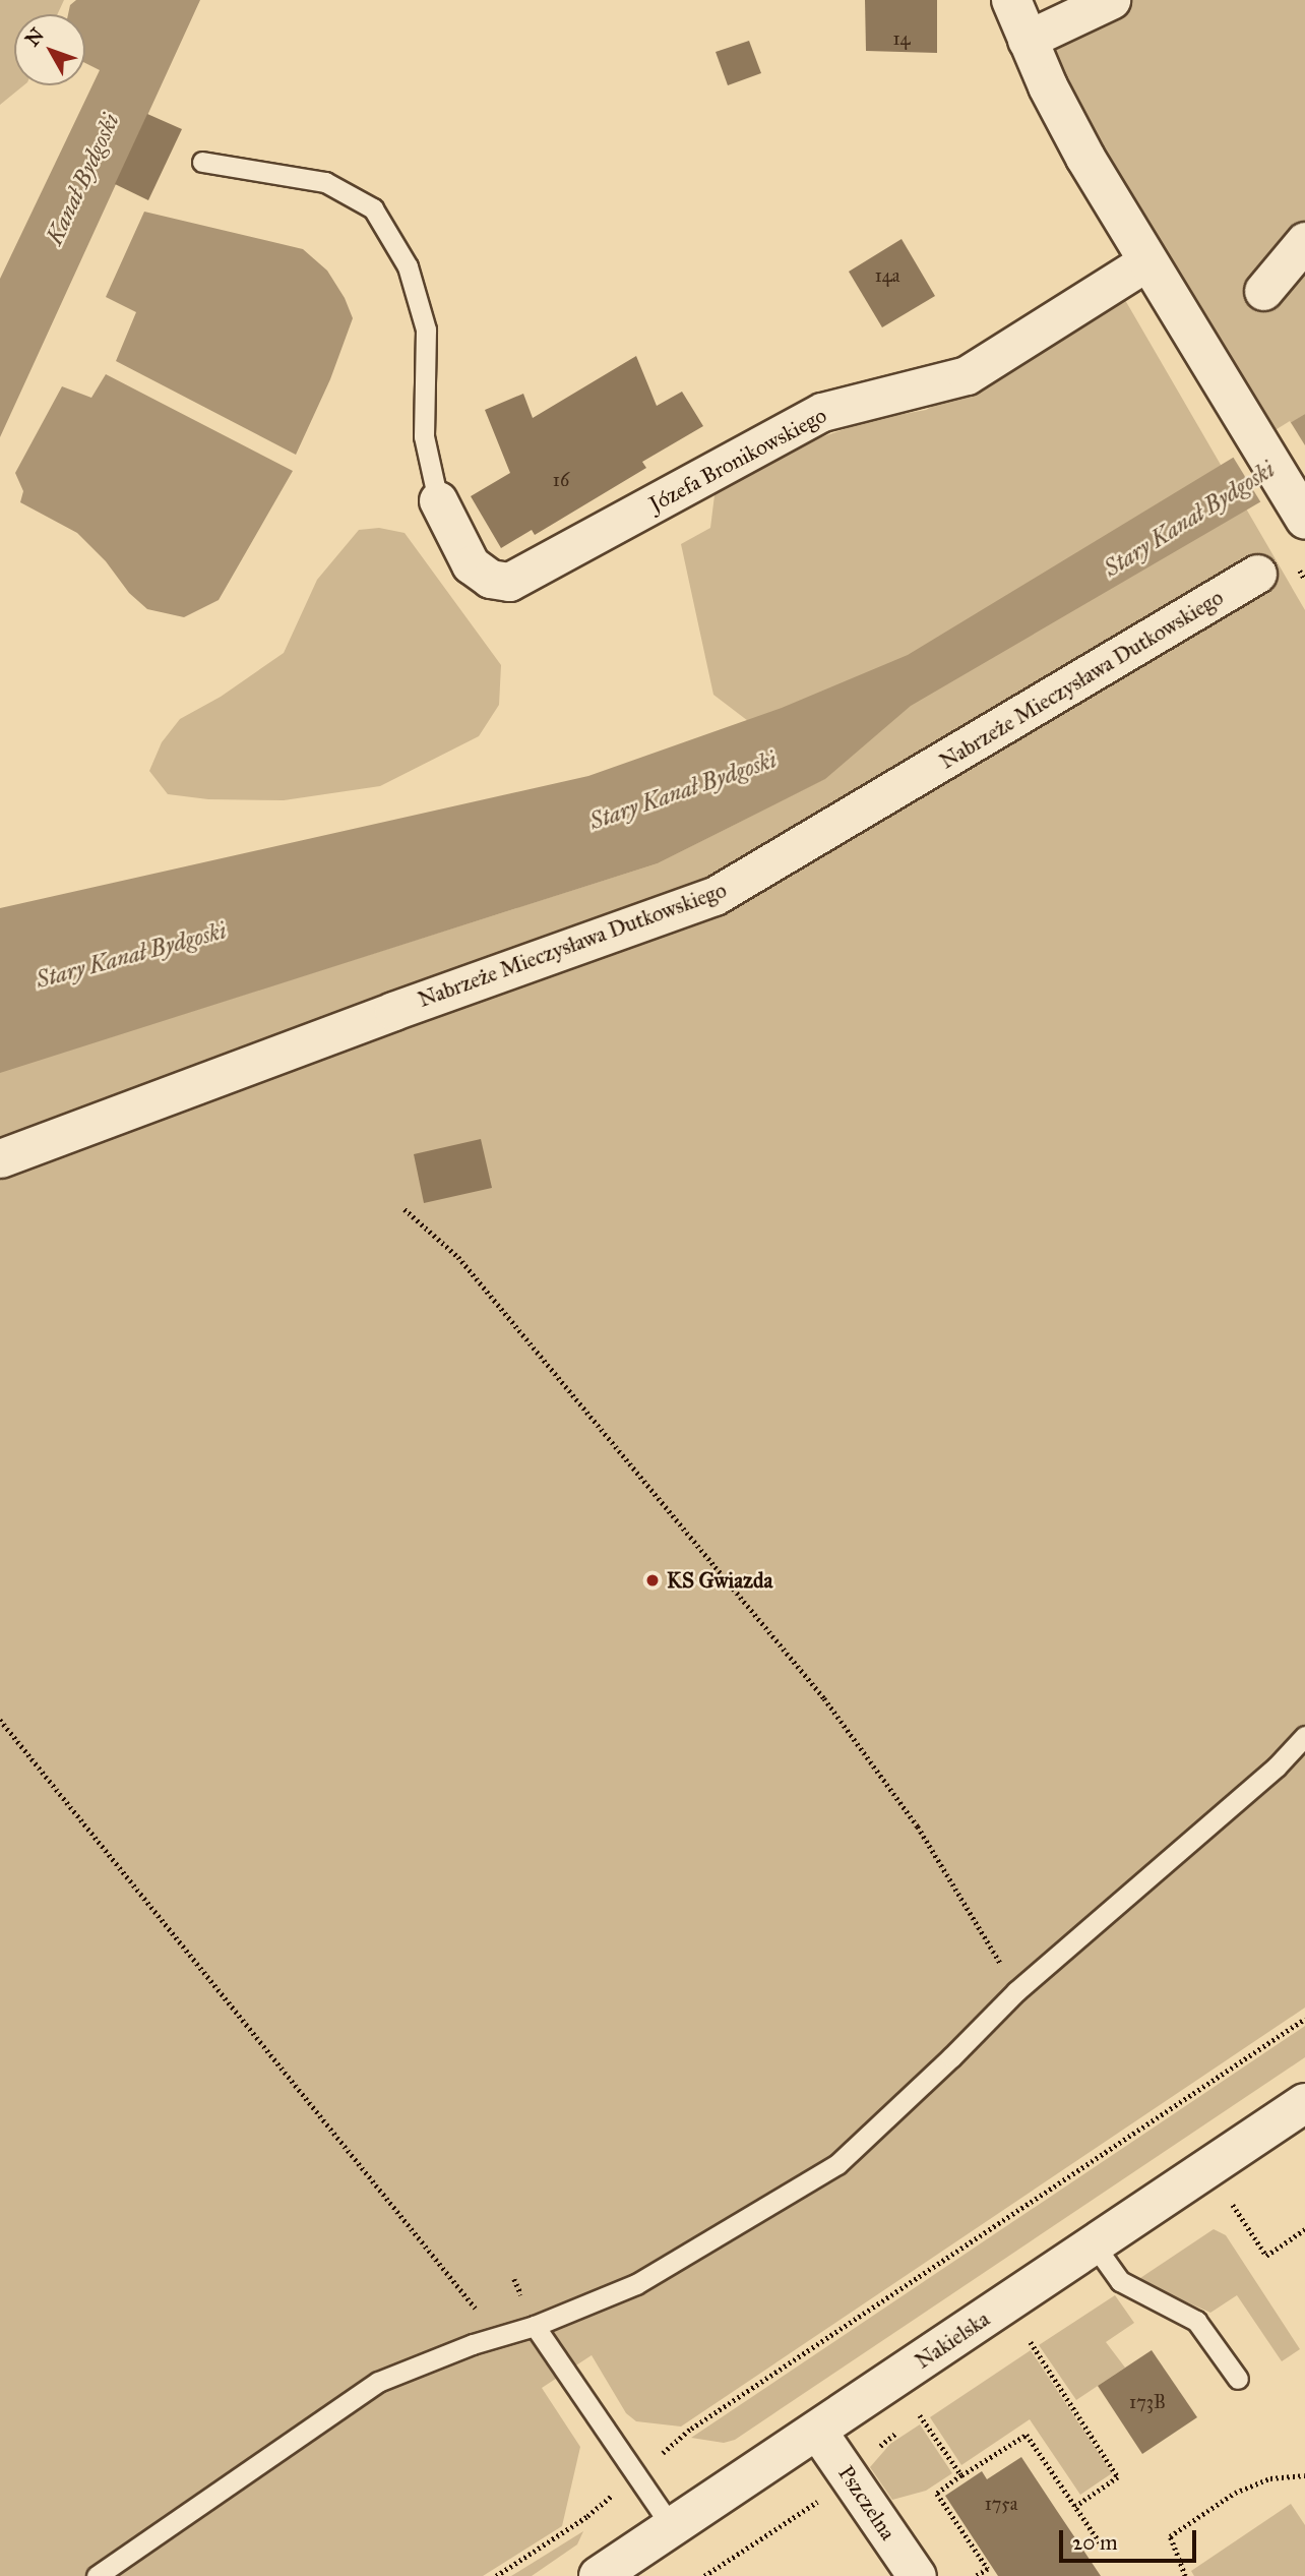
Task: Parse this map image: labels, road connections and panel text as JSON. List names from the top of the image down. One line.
{"streets":{"main road":["Nakielska"],"street":["Józefa Bronikowskiego","Nabrzeże Mieczysława Dutkowskiego","Pszczelna"]},"crossings":[["Nakielska","Pszczelna"]],"water":["Kanał Bydgoski","Stary Kanał Bydgoski"],"places":["KS Gwiazda"],"house_numbers":["14","14a","16","173B","175a"],"scale_bar":"20 m","north":"top left"}
